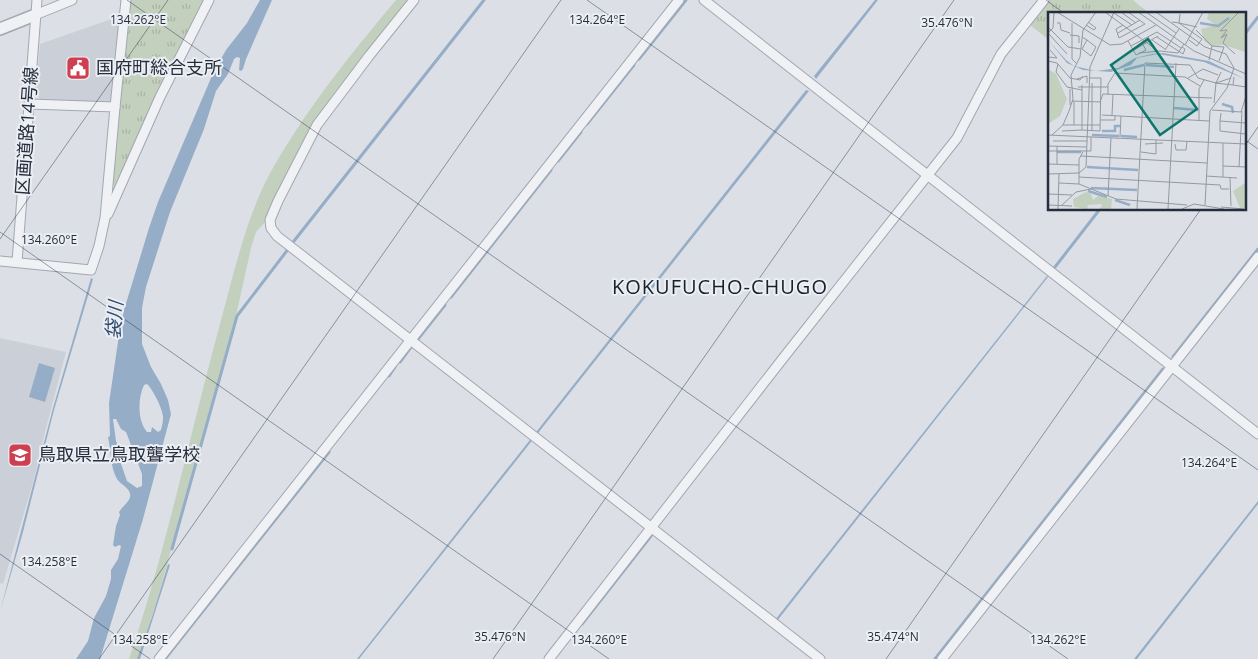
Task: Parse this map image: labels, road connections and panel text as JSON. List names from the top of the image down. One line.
{"streets":{"street":["区画道路14号線"]},"districts":["KOKUFUCHO-CHUGO"],"water":["袋川"],"places":{"public building":["国府町総合支所"],"school or university":["鳥取県立鳥取聾学校"]},"coordinates":["134.264°E","134.262°E","35.476°N","134.260°E","134.258°E","35.474°N"]}
